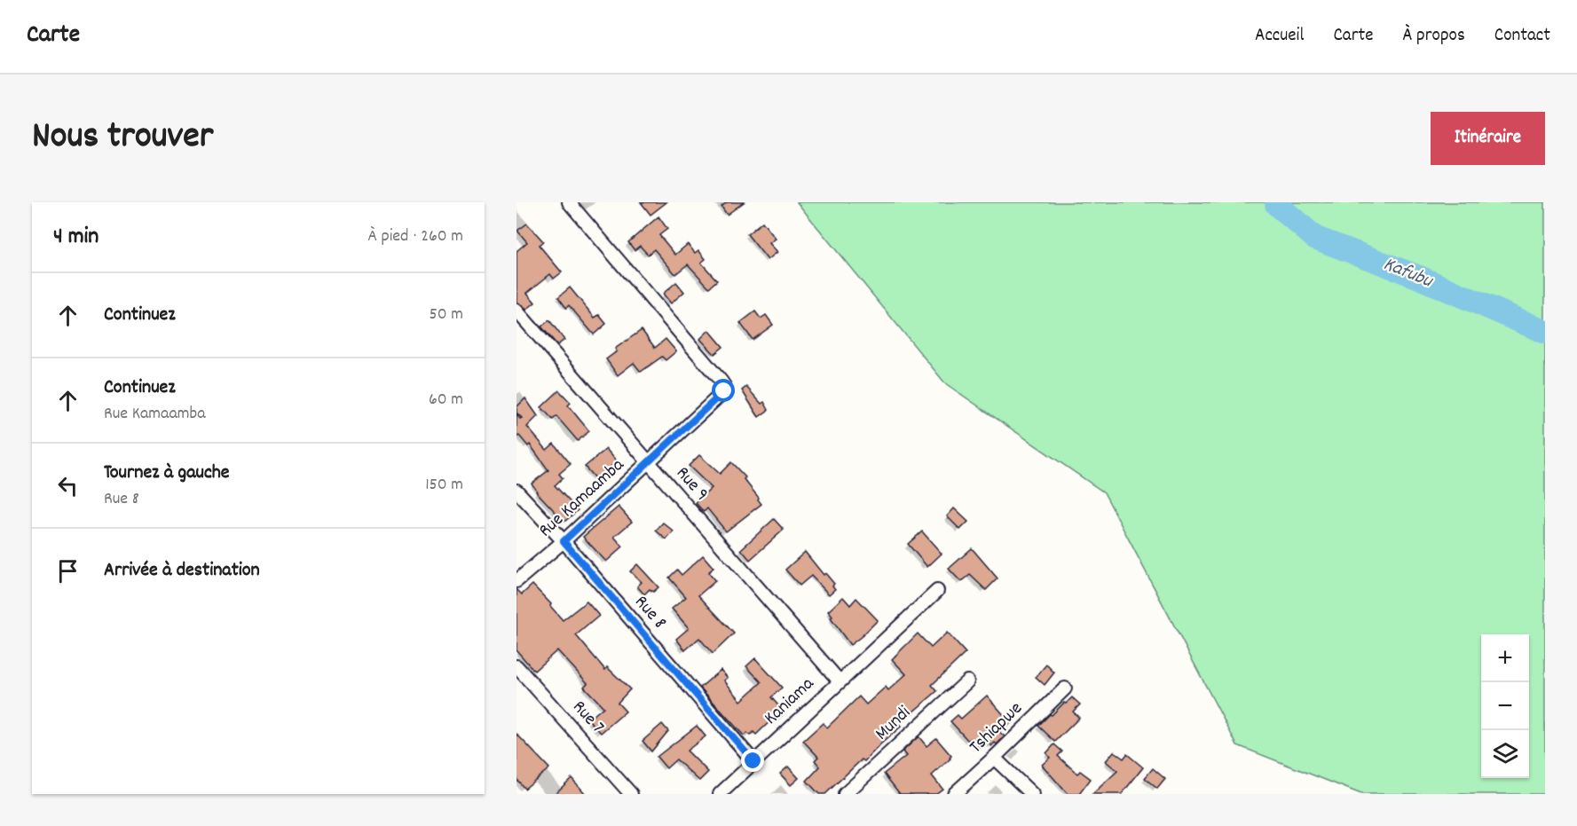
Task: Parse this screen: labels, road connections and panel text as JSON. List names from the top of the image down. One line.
{"streets":{"street":["Rue 9","Rue Kamaamba","Rue 8","Kaniama","Rue 7","Mundi","Tshiapwe"]},"crossings":[["Rue 9","Rue Kamaamba"],["Rue 9","Kaniama"],["Rue Kamaamba","Rue 8"],["Rue 8","Kaniama"]],"water":["Kafubu"],"page":{"header":"Carte","nav":["Accueil","Carte","À propos","Contact"],"title":"Nous trouver","buttons":"Itinéraire","heading":["4 min","À pied · 260 m"],"list":[["Continuez","50 m"],["Continuez","Rue Kamaamba","60 m"],["Tournez à gauche","Rue 8","150 m"],"Arrivée à destination"],"map_buttons":["+","−"]}}
